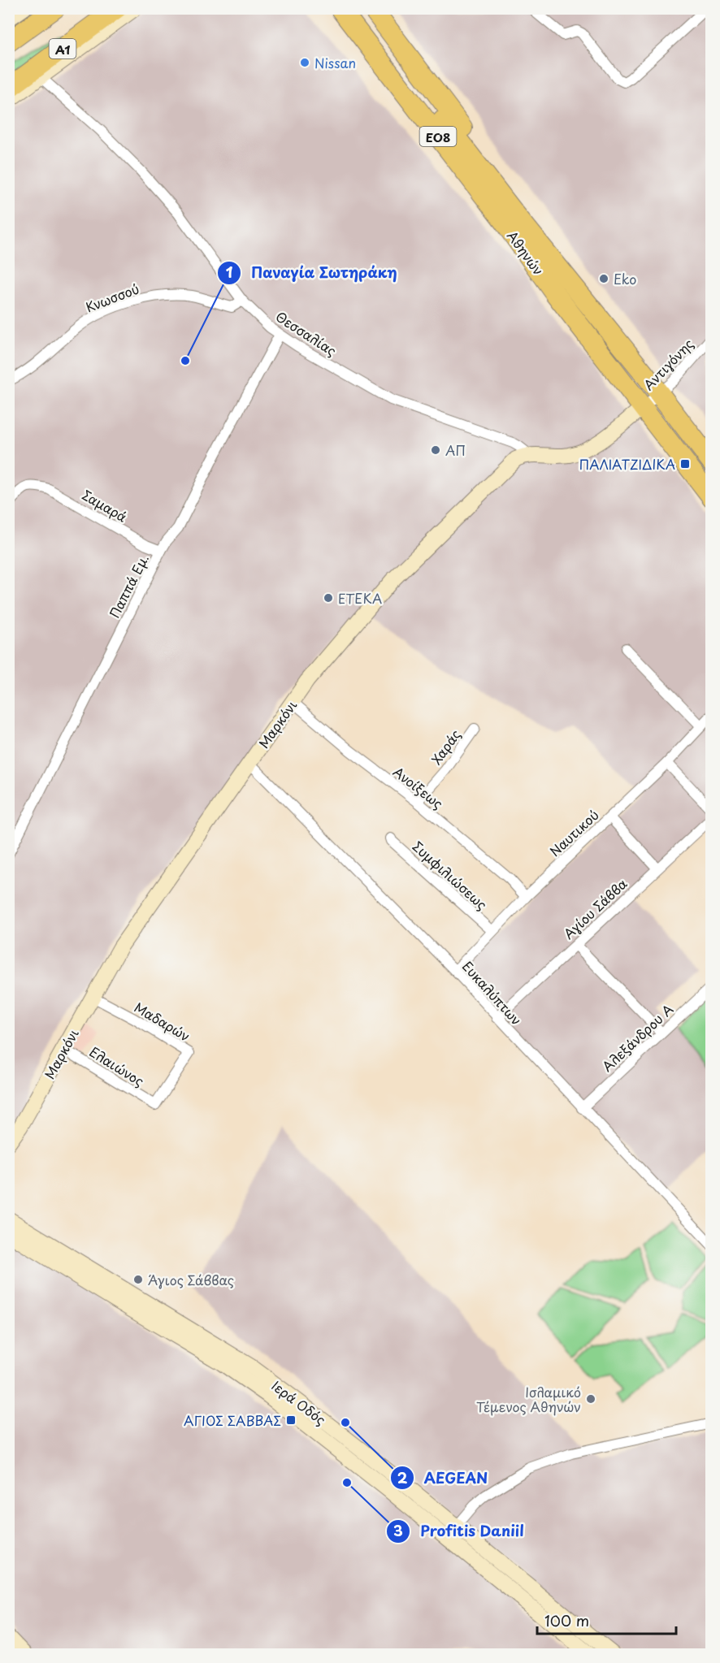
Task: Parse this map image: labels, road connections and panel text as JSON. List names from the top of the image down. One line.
{"streets":{"highway":["Α1","ΕΟ8","Αθηνών"],"main road":["Μαρκόνι","Ιερά Οδός"],"street":["Κνωσσού","Θεσσαλίας","Αντιγόνης","Σαμαρά","Παππά Εμ.","Χαράς","Ανοίξεως","Ναυτικού","Συμφιλιώσεως","Αγίου Σάββα","Ευκαλύπτων","Μαδαρών","Αλεξάνδρου Α","Ελαιώνος"]},"crossings":[["Αθηνών","Αντιγόνης"],["Κνωσσού","Θεσσαλίας"],["Θεσσαλίας","Παππά Εμ."],["Θεσσαλίας","Μαρκόνι"],["Σαμαρά","Παππά Εμ."],["Μαρκόνι","Ανοίξεως"],["Μαρκόνι","Ευκαλύπτων"],["Μαρκόνι","Μαδαρών"],["Μαρκόνι","Ελαιώνος"],["Χαράς","Ανοίξεως"],["Ανοίξεως","Ναυτικού"],["Ναυτικού","Συμφιλιώσεως"],["Ναυτικού","Ευκαλύπτων"],["Αγίου Σάββα","Ευκαλύπτων"],["Ευκαλύπτων","Αλεξάνδρου Α"],["Μαδαρών","Ελαιώνος"]],"places":{"other":["Nissan","Eko","Παναγία Σωτηράκη","ΑΠ","ΕΤΕΚΑ","Άγιος Σάββας","Ισλαμικό Τέμενος Αθηνών","AEGEAN","Profitis Daniil"],"transit":["ΠΑΛΙΑΤΖΙΔΙΚΑ","ΑΓΙΟΣ ΣΑΒΒΑΣ"]},"scale_bar":"100 m"}
